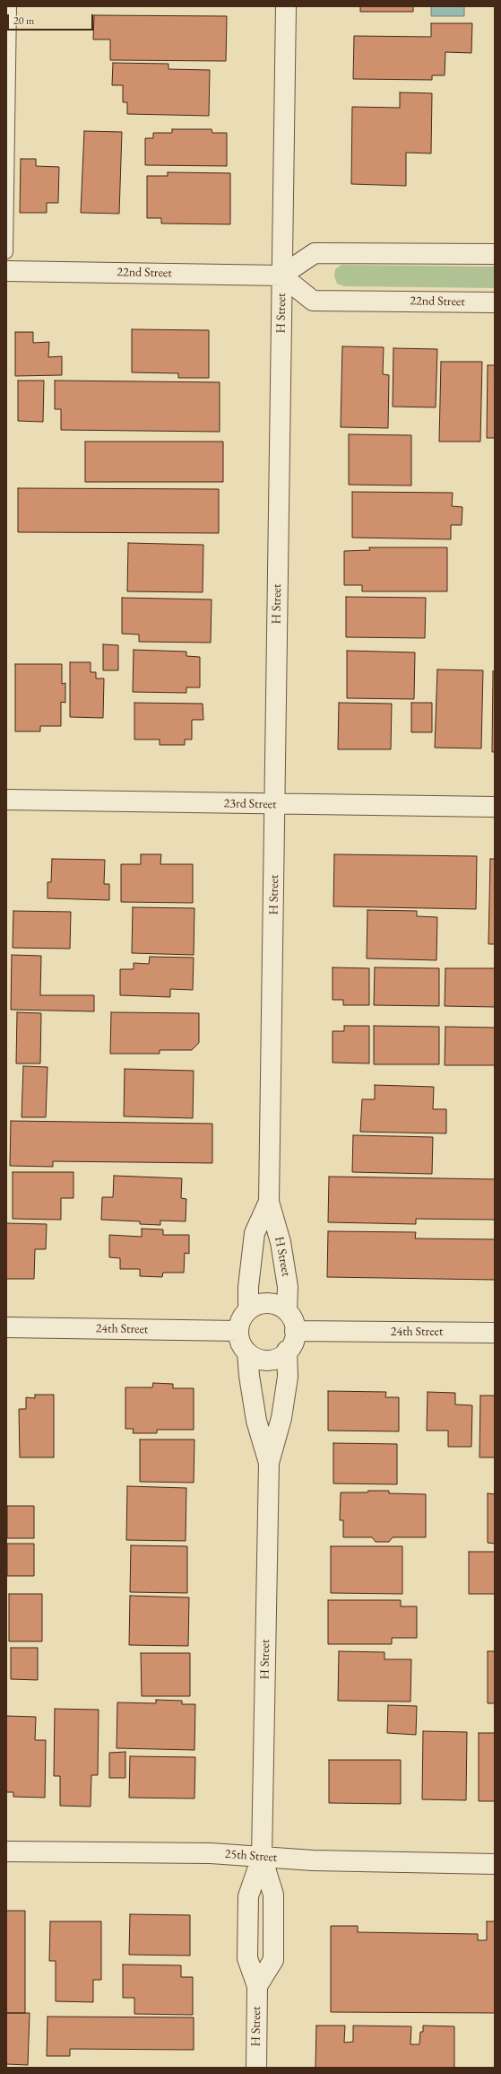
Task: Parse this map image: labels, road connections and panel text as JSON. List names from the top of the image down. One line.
{"streets":{"street":["22nd Street","H Street","23rd Street","24th Street","25th Street"]},"crossings":[["22nd Street","H Street"],["H Street","23rd Street"],["H Street","24th Street"],["H Street","25th Street"]],"scale_bar":"20 m"}
